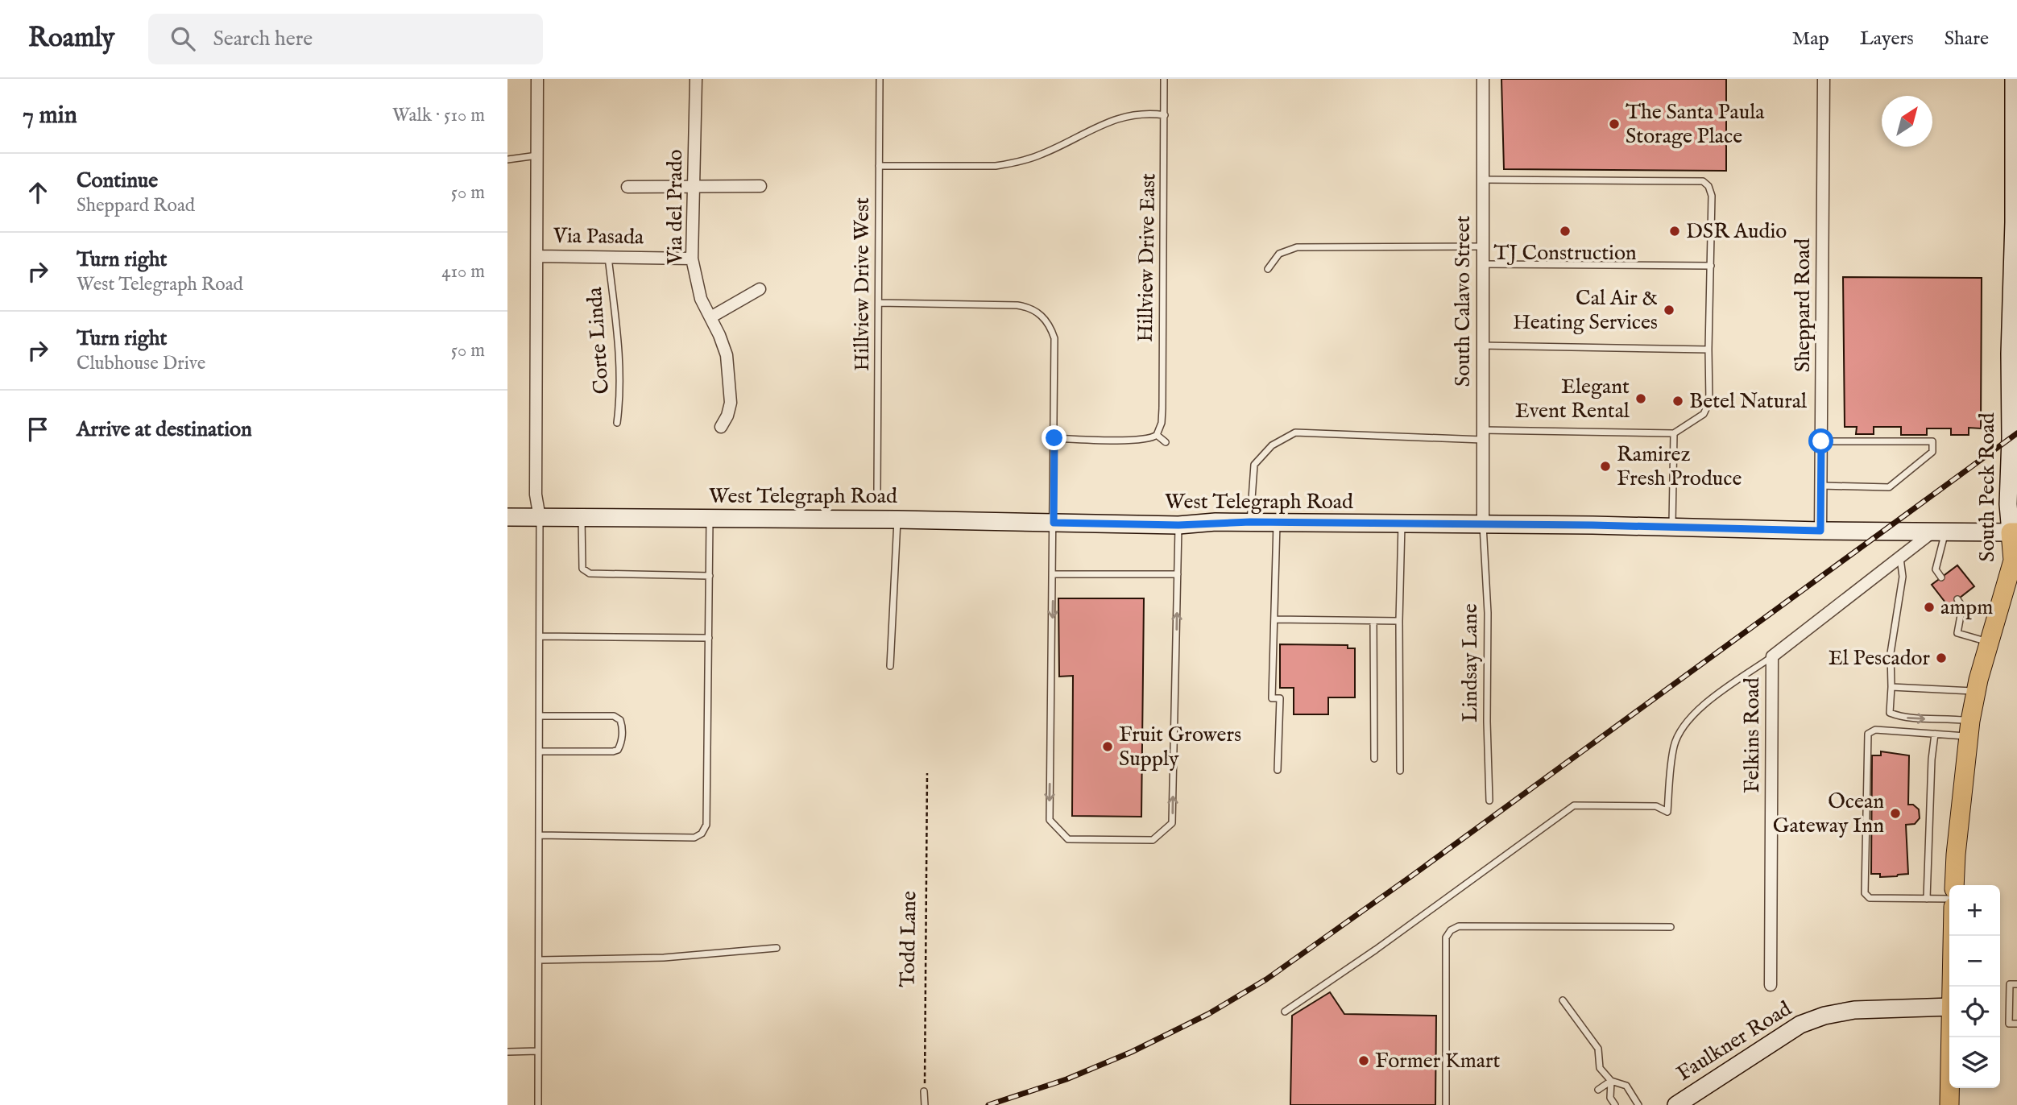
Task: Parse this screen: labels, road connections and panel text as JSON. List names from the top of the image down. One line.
{"streets":{"main road":["South Peck Road","West Telegraph Road","Faulkner Road"],"street":["Via del Prado","Via Pasada","South Calavo Street","Sheppard Road","Felkins Road"],"lane":["Hillview Drive East","Hillview Drive West","Corte Linda","Lindsay Lane"],"path":["Todd Lane"]},"crossings":[["Via del Prado","Via Pasada"],["Via Pasada","Corte Linda"],["South Calavo Street","West Telegraph Road"],["South Calavo Street","Lindsay Lane"],["Sheppard Road","West Telegraph Road"],["South Peck Road","West Telegraph Road"],["West Telegraph Road","Lindsay Lane"],["West Telegraph Road","Felkins Road"]],"places":["The Santa Paula Storage Place","TJ Construction","DSR Audio","Cal Air & Heating Services","Elegant Event Rental","Betel Natural","Ramirez Fresh Produce","ampm","El Pescador","Fruit Growers Supply","Ocean Gateway Inn","Former Kmart"],"north":"top right","page":{"header":"Roamly","search":"Search here","nav":["Map","Layers","Share"],"heading":["7 min","Walk · 510 m"],"list":[["Continue","Sheppard Road","50 m"],["Turn right","West Telegraph Road","410 m"],["Turn right","Clubhouse Drive","50 m"],"Arrive at destination"],"map_buttons":["+","−"]}}
